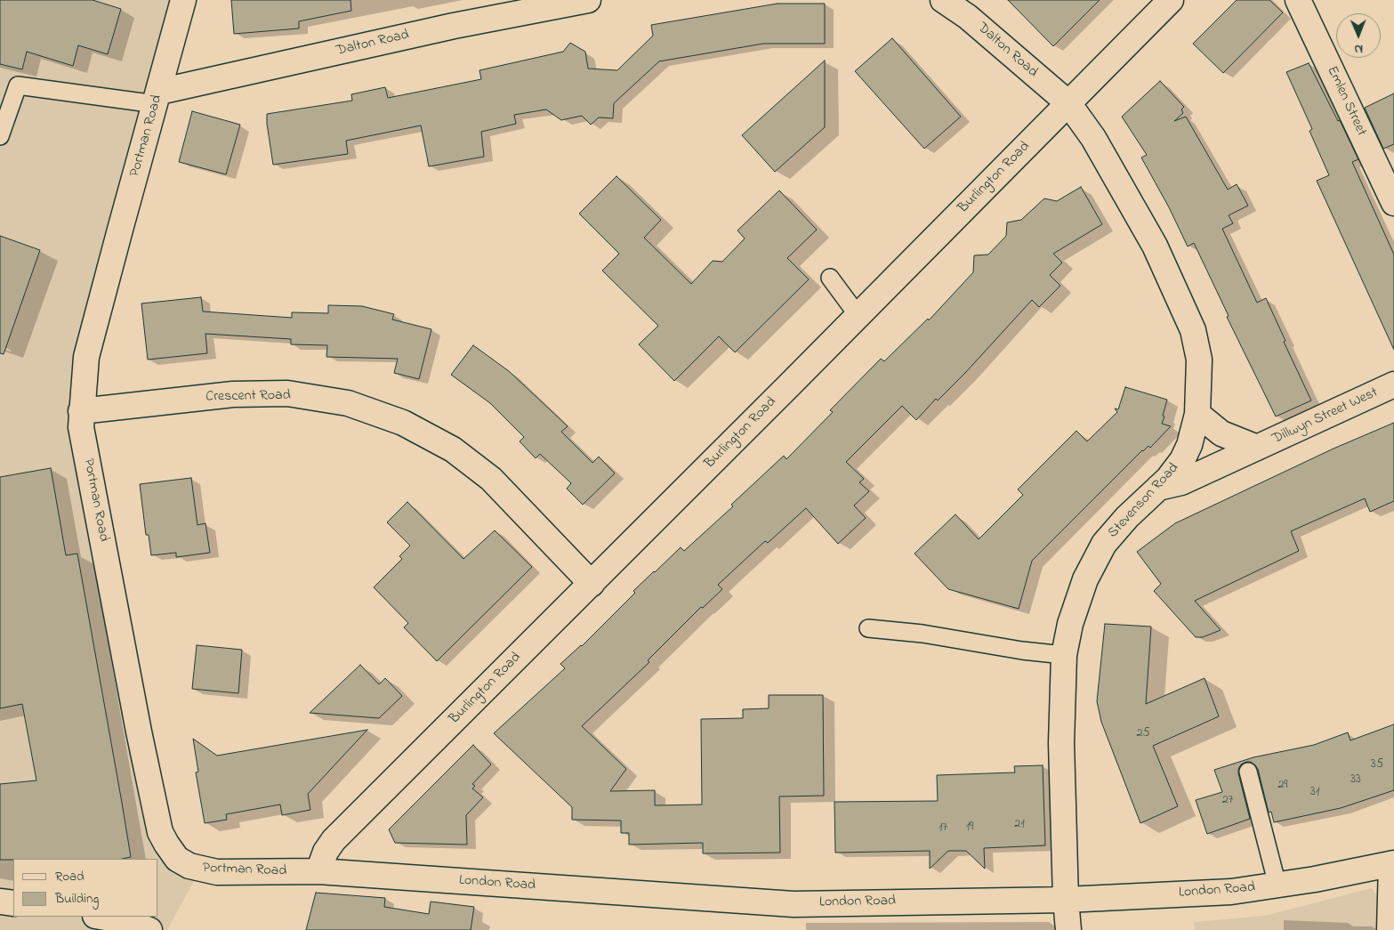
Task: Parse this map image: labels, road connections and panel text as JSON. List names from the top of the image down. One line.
{"streets":{"street":["Dalton Road","Emlen Street","Portman Road","Burlington Road","Crescent Road","Dillwyn Street West","Stevenson Road","London Road"]},"crossings":[["Dalton Road","Portman Road"],["Dalton Road","Burlington Road"],["Dalton Road","Stevenson Road"],["Portman Road","Burlington Road"],["Portman Road","Crescent Road"],["Portman Road","London Road"],["Burlington Road","Crescent Road"],["Burlington Road","Stevenson Road"],["Burlington Road","London Road"],["Dillwyn Street West","Stevenson Road"],["Stevenson Road","London Road"]],"house_numbers":["25","35","33","29","31","27","21","19","17"],"legend":["Road","Building"],"north":"bottom"}
